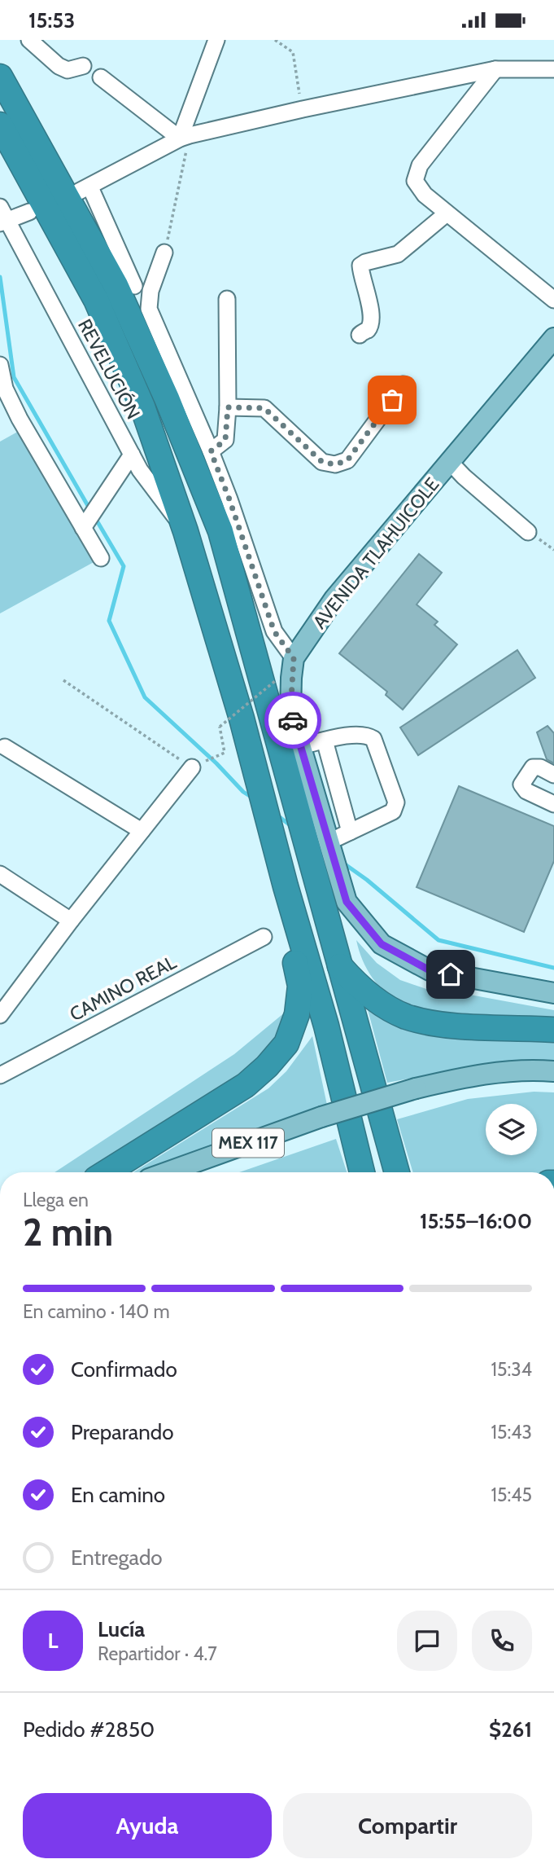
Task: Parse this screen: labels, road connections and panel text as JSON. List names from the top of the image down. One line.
{"streets":{"main road":["AVENIDA TLAHUICOLE","MEX 117"],"street":["REVELUCIÓN","CAMINO REAL"]},"page":{"status":"15:53","heading":["2 min","Llega en","15:55–16:00"],"panel":["Lucía","Repartidor · 4.7","Pedido #2850","$261"],"bar":"En camino · 140 m","list":[["Confirmado","15:34"],["Preparando","15:43"],["En camino","15:45"],"Entregado"],"round":"L","buttons":["Ayuda","Compartir"]}}
